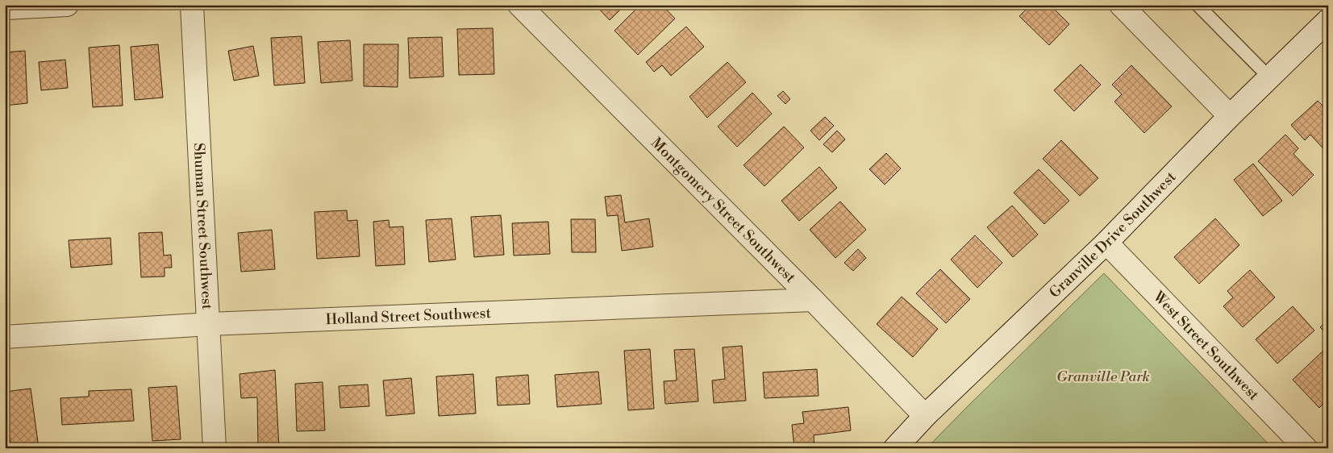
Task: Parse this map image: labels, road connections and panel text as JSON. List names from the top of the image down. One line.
{"streets":{"street":["Montgomery Street Southwest","Shuman Street Southwest","Granville Drive Southwest","Holland Street Southwest","West Street Southwest"]},"crossings":[["Montgomery Street Southwest","Granville Drive Southwest"],["Montgomery Street Southwest","Holland Street Southwest"],["Shuman Street Southwest","Holland Street Southwest"],["Granville Drive Southwest","West Street Southwest"]],"parks":["Granville Park"]}
